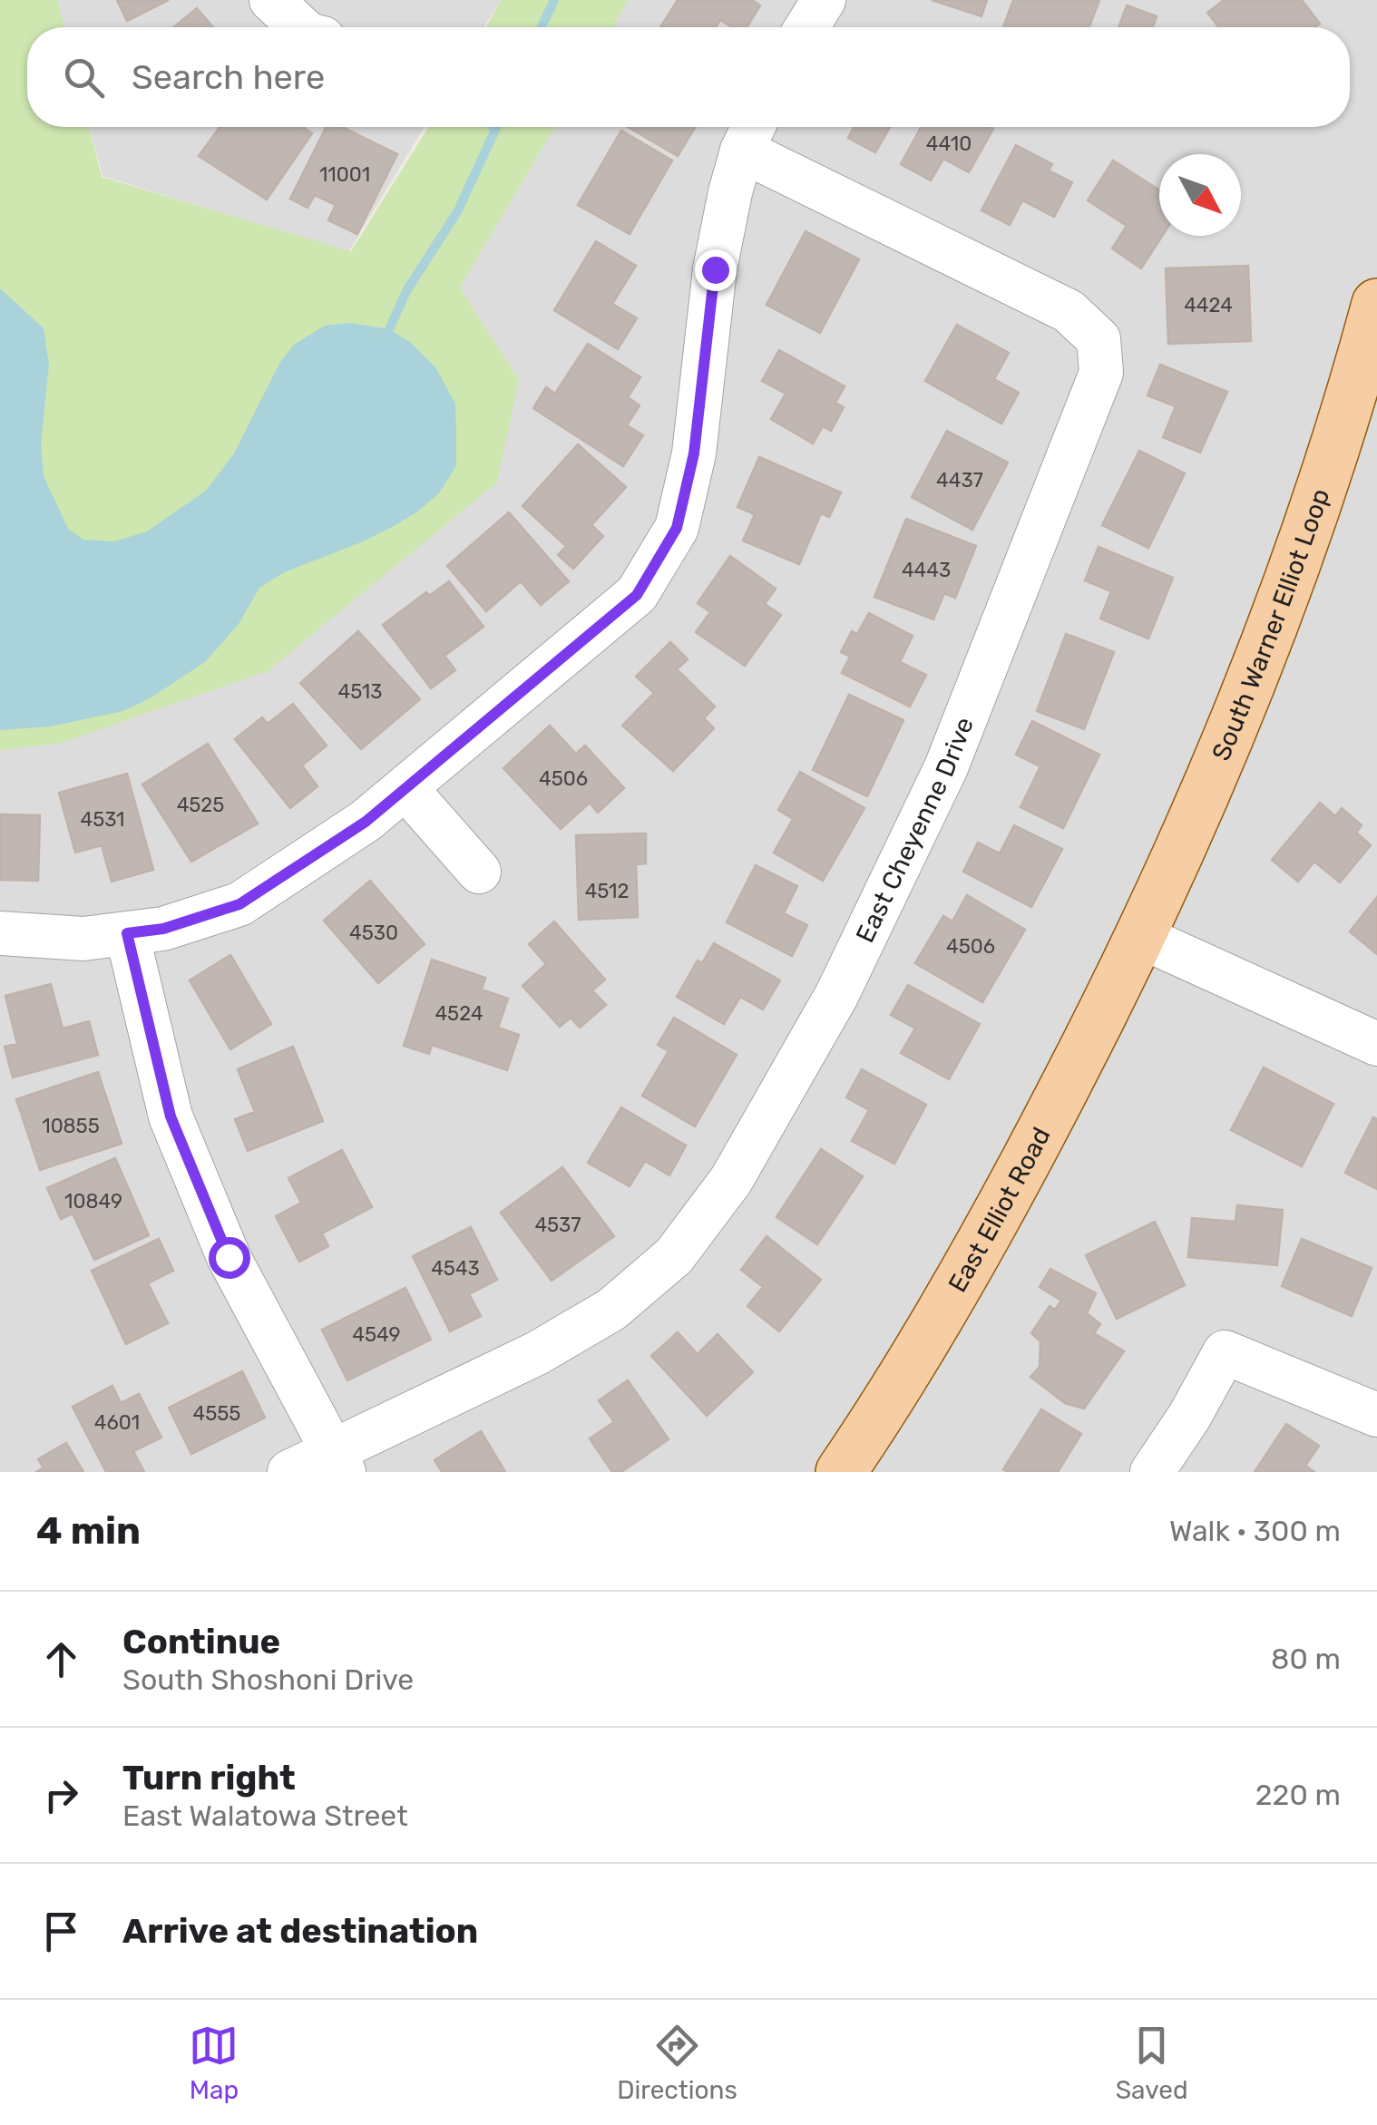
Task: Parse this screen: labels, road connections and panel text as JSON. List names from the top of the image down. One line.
{"streets":{"main road":["South Warner Elliot Loop","East Elliot Road"],"street":["East Cheyenne Drive"]},"crossings":[["South Warner Elliot Loop","East Elliot Road"]],"house_numbers":["4410","11001","4424","4437","4443","4513","4506","4525","4531","4512","4530","4506","4524","10855","10849","4537","4543","4549","4555","4601"],"north":"bottom right","page":{"search":"Search here","heading":["4 min","Walk · 300 m"],"list":[["Continue","South Shoshoni Drive","80 m"],["Turn right","East Walatowa Street","220 m"],"Arrive at destination"],"nav":["Map","Directions","Saved"]}}
